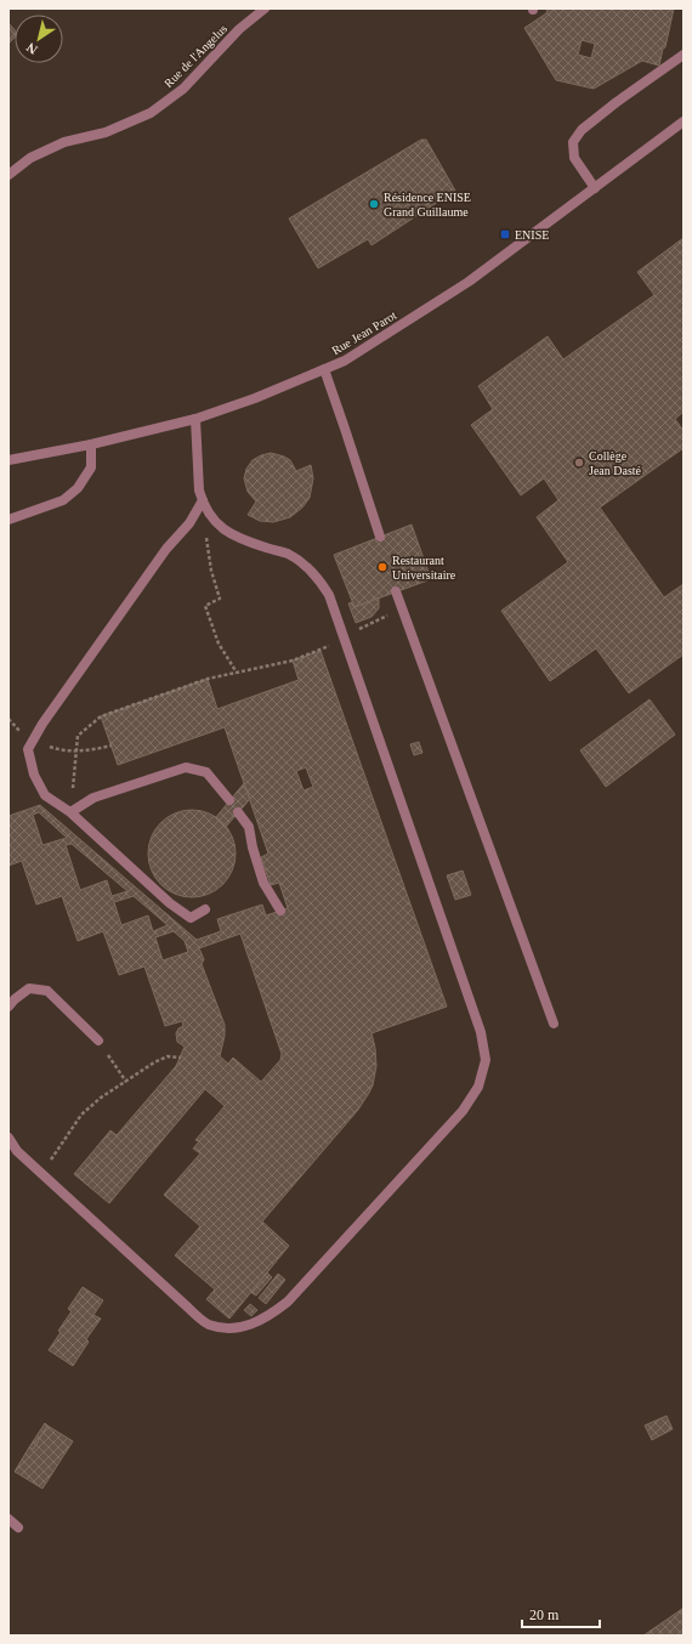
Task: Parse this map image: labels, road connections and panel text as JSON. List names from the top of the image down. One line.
{"streets":{"street":["Rue de l'Angelus","Rue Jean Parot"]},"places":{"other":["Résidence ENISE Grand Guillaume","Collège Jean Dasté","Restaurant Universitaire"],"transit":["ENISE"]},"scale_bar":"20 m","north":"bottom left"}
